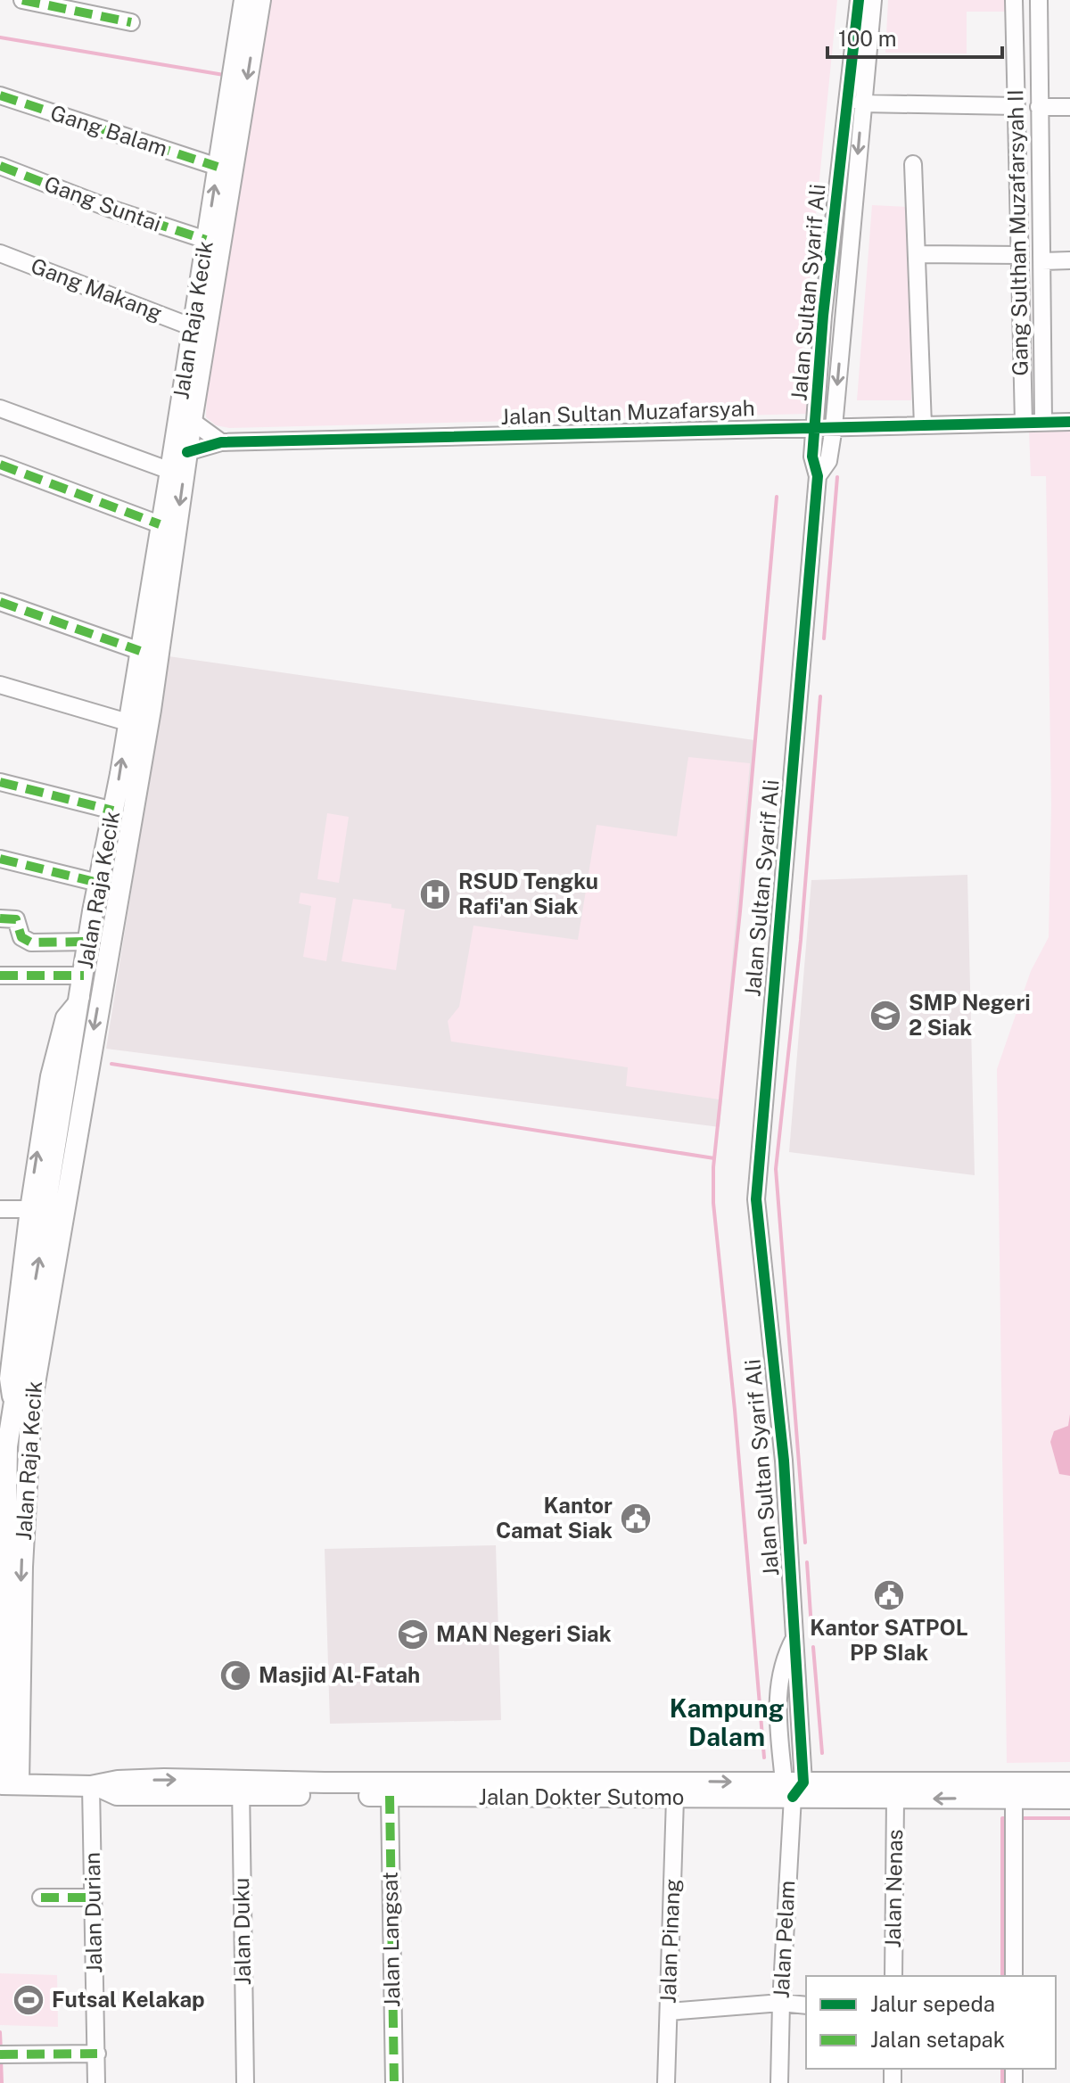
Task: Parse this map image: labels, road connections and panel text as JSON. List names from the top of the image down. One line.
{"streets":{"main road":["Jalan Raja Kecik","Jalan Dokter Sutomo"],"street":["Gang Balam","Gang Suntai","Gang Sulthan Muzafarsyah II","Gang Makang","Jalan Sultan Syarif Ali","Jalan Sultan Muzafarsyah","Jalan Nenas","Jalan Durian","Jalan Duku","Jalan Langsat","Jalan Pelam","Jalan Pinang"]},"crossings":[["Gang Balam","Jalan Raja Kecik"],["Gang Suntai","Jalan Raja Kecik"],["Gang Sulthan Muzafarsyah II","Jalan Sultan Muzafarsyah"],["Gang Makang","Jalan Raja Kecik"],["Jalan Sultan Syarif Ali","Jalan Sultan Muzafarsyah"],["Jalan Sultan Syarif Ali","Jalan Pelam"],["Jalan Raja Kecik","Jalan Sultan Muzafarsyah"],["Jalan Raja Kecik","Jalan Dokter Sutomo"],["Jalan Dokter Sutomo","Jalan Nenas"],["Jalan Dokter Sutomo","Jalan Durian"],["Jalan Dokter Sutomo","Jalan Duku"],["Jalan Dokter Sutomo","Jalan Langsat"],["Jalan Dokter Sutomo","Jalan Pelam"],["Jalan Dokter Sutomo","Jalan Pinang"]],"districts":["Kampung Dalam"],"places":{"hospital":["RSUD Tengku Rafi'an Siak"],"school or university":["SMP Negeri 2 Siak","MAN Negeri Siak"],"public building":["Kantor Camat Siak","Kantor SATPOL PP SIak"],"mosque":["Masjid Al-Fatah"],"sports":["Futsal Kelakap"]},"legend":["Jalur sepeda","Jalan setapak"],"scale_bar":"100 m"}
